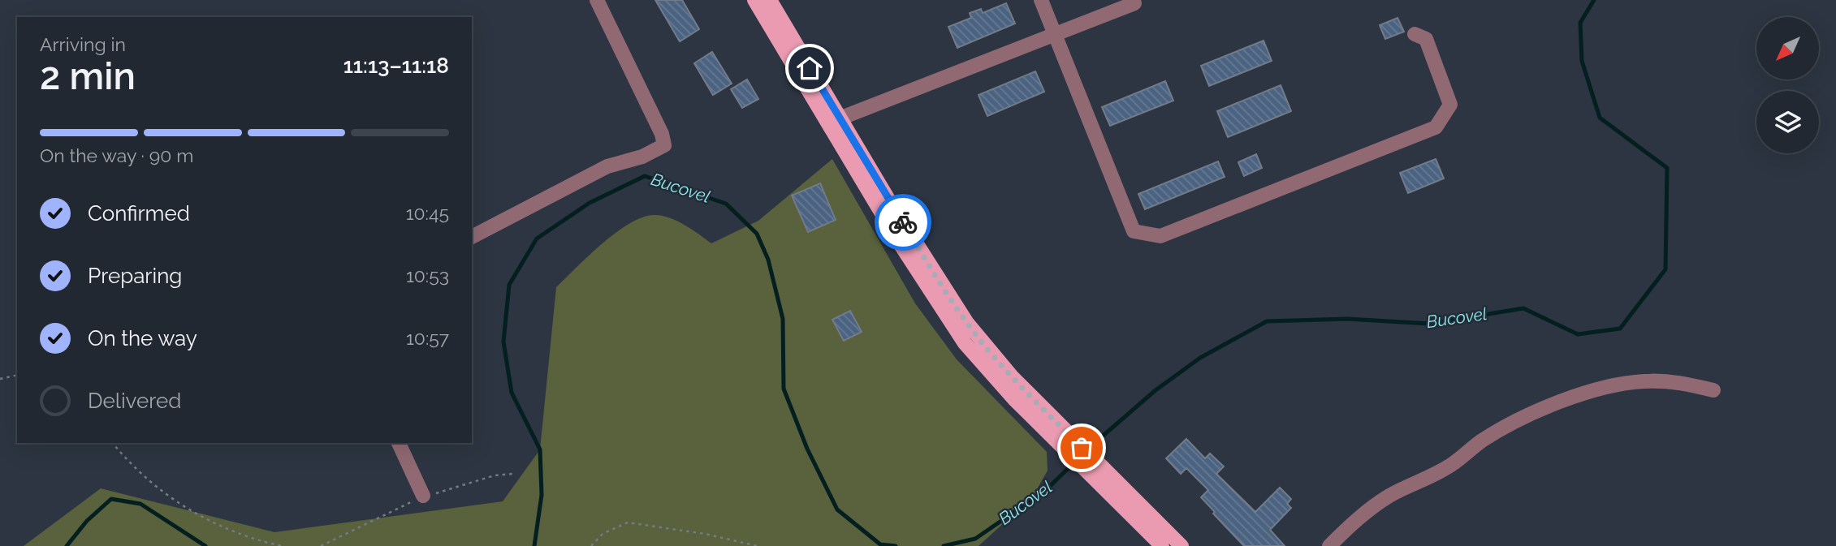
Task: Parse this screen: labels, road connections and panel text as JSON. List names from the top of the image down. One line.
{"water":["Bucovel"],"north":"bottom left","page":{"heading":["2 min","Arriving in","11:13–11:18"],"bar":"On the way · 90 m","list":[["Confirmed","10:45"],["Preparing","10:53"],["On the way","10:57"],"Delivered"]}}
